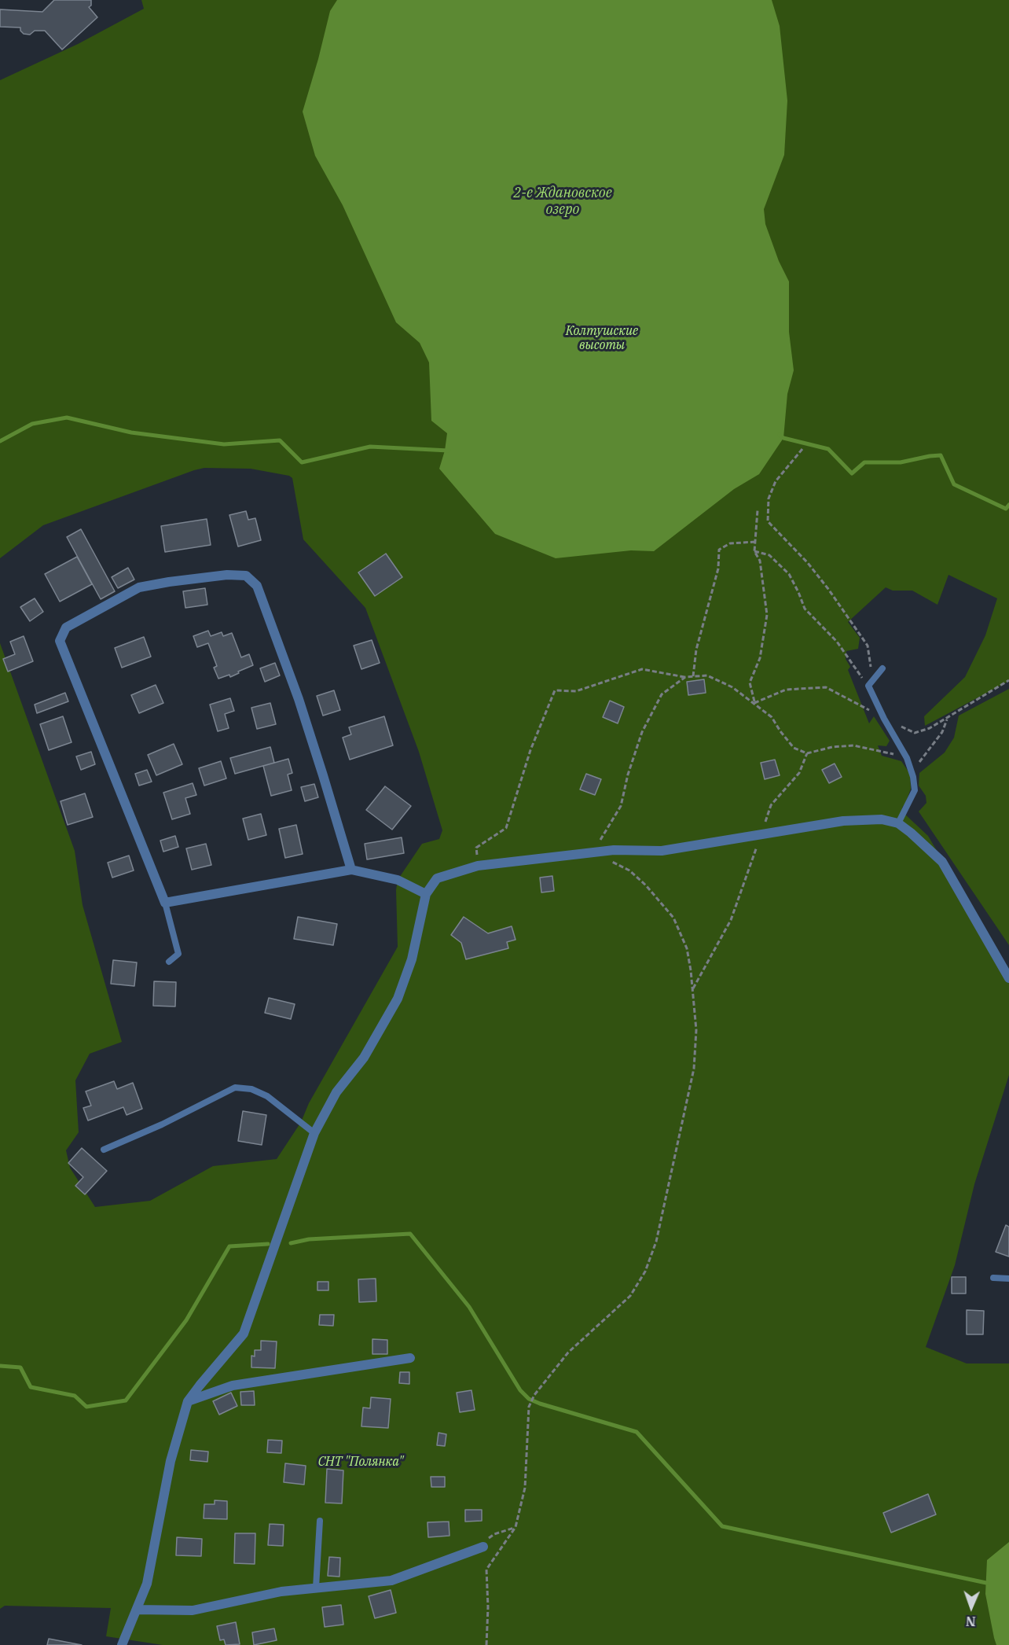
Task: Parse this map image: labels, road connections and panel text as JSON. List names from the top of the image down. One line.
{"water":["2-е Ждановское озеро"],"parks":["Колтушские высоты","СНТ \"Полянка\""],"north":"bottom"}
